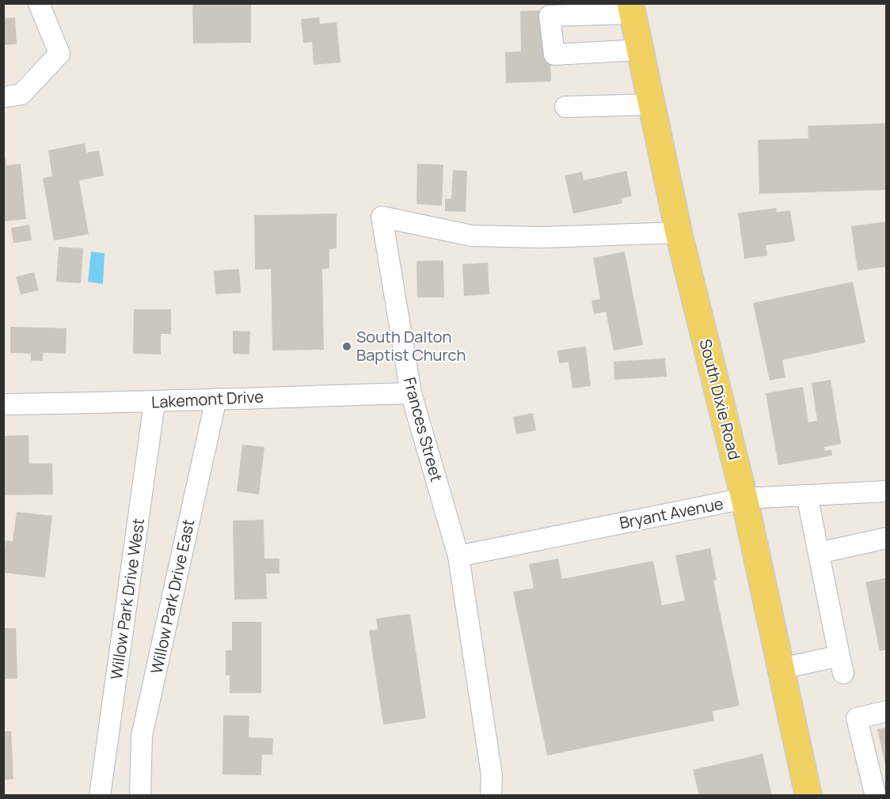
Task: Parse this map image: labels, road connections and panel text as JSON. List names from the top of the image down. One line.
{"streets":{"main road":["South Dixie Road"],"street":["Lakemont Drive","Frances Street","Bryant Avenue","Willow Park Drive East","Willow Park Drive West"]},"crossings":[["Lakemont Drive","Frances Street"],["Lakemont Drive","Willow Park Drive East"],["Lakemont Drive","Willow Park Drive West"],["South Dixie Road","Frances Street"],["South Dixie Road","Bryant Avenue"],["Frances Street","Bryant Avenue"]],"places":["South Dalton Baptist Church"]}
